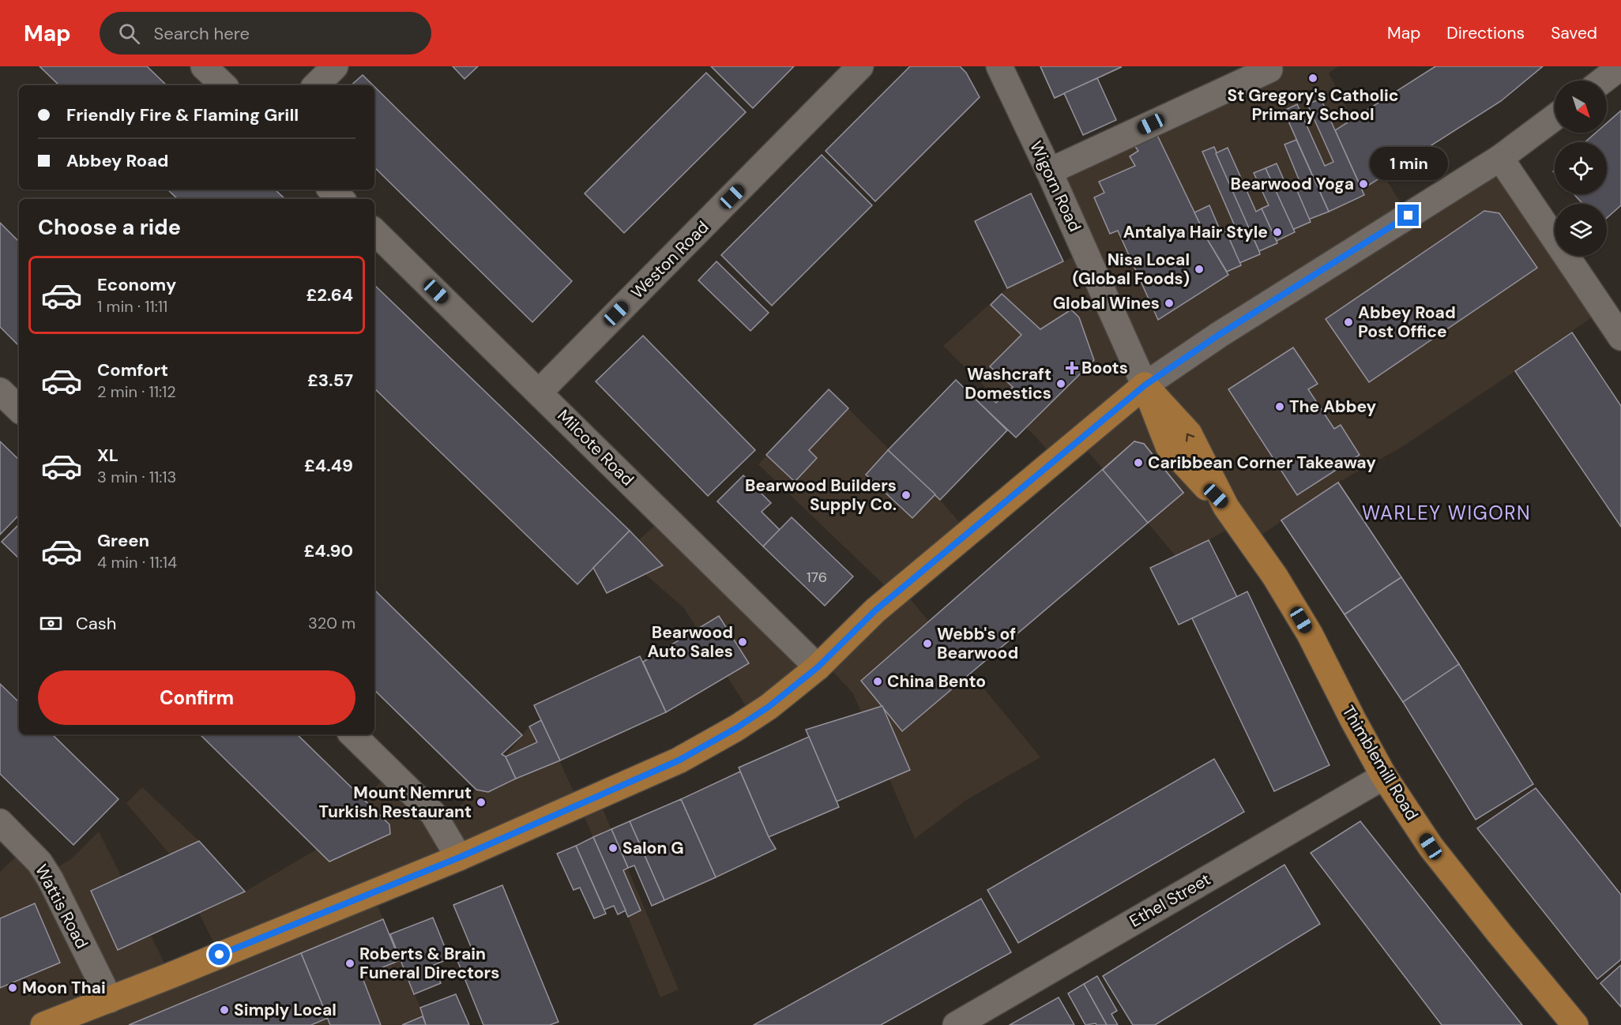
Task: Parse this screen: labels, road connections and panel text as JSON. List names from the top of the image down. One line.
{"streets":{"main road":["Thimblemill Road"],"street":["Wigorn Road","Weston Road","Milcote Road","Ethel Street","Wattis Road"]},"crossings":[["Wigorn Road","Thimblemill Road"],["Weston Road","Milcote Road"],["Thimblemill Road","Ethel Street"]],"districts":["WARLEY WIGORN"],"places":{"other":["St Gregory's Catholic Primary School","Bearwood Yoga","Antalya Hair Style","Nisa Local (Global Foods)","Global Wines","Abbey Road Post Office","Washcraft Domestics","The Abbey","Caribbean Corner Takeaway","Bearwood Builders Supply Co.","Bearwood Auto Sales","Webb's of Bearwood","China Bento","Mount Nemrut Turkish Restaurant","Salon G","Roberts & Brain Funeral Directors","Moon Thai","Simply Local"],"health":["Boots"]},"house_numbers":["176"],"north":"bottom right","page":{"header":"Map","search":"Search here","nav":["Map","Directions","Saved"],"banner":["Friendly Fire & Flaming Grill","Abbey Road"],"bubble":"1 min","heading":"Choose a ride","list":[{"name":"Economy","note":"1 min · 11:11","value":"£2.64"},{"name":"Comfort","note":"2 min · 11:12","value":"£3.57"},{"name":"XL","note":"3 min · 11:13","value":"£4.49"},{"name":"Green","note":"4 min · 11:14","value":"£4.90"}],"pay":["Cash","320 m"],"buttons":"Confirm"}}
